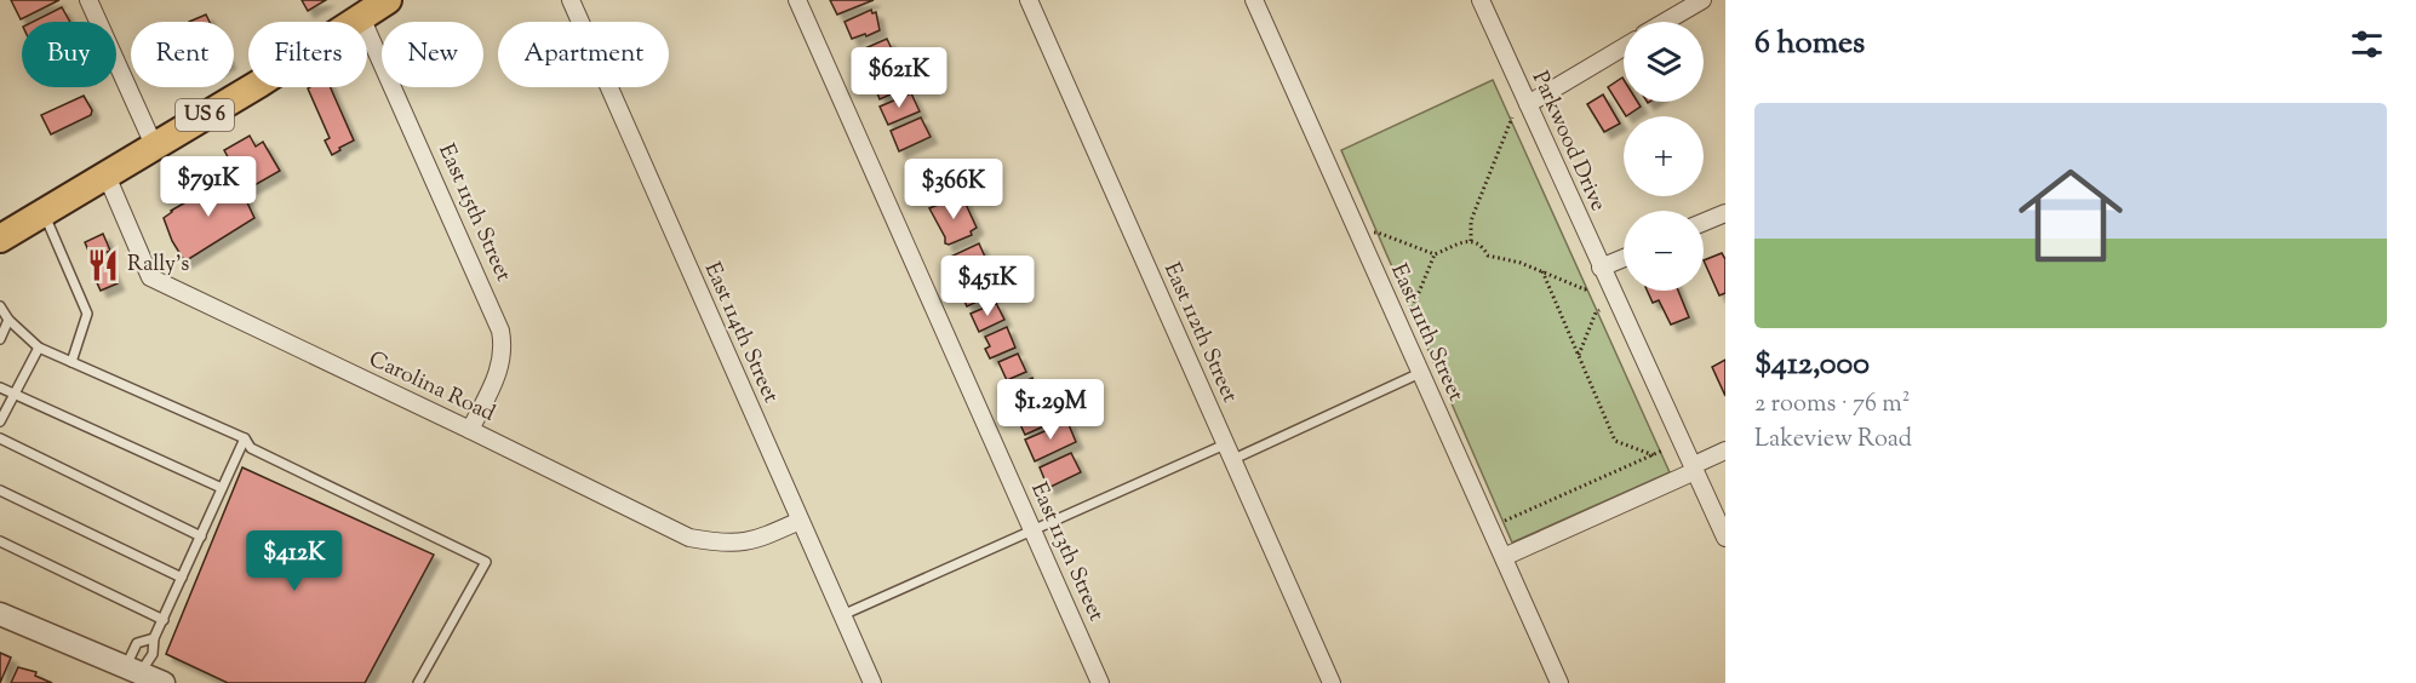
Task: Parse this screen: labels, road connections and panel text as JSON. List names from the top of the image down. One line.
{"streets":{"main road":["US 6"],"street":["Parkwood Drive","East 115th Street","East 114th Street","East 112th Street","East 111th Street","Carolina Road","East 113th Street"]},"crossings":[["US 6","East 115th Street"],["US 6","Carolina Road"],["East 115th Street","Carolina Road"],["East 114th Street","Carolina Road"]],"places":{"restaurant":["Rally's"]},"page":{"heading":"6 homes","map_buttons":["+","−"],"chip":["Buy","Rent","Filters","New","Apartment"],"price":["$621K","$791K","$366K","$451K","$1.29M","$412K"],"list":[{"name":"$412,000","note":"2 rooms · 76 m² · Lakeview Road"}]}}
